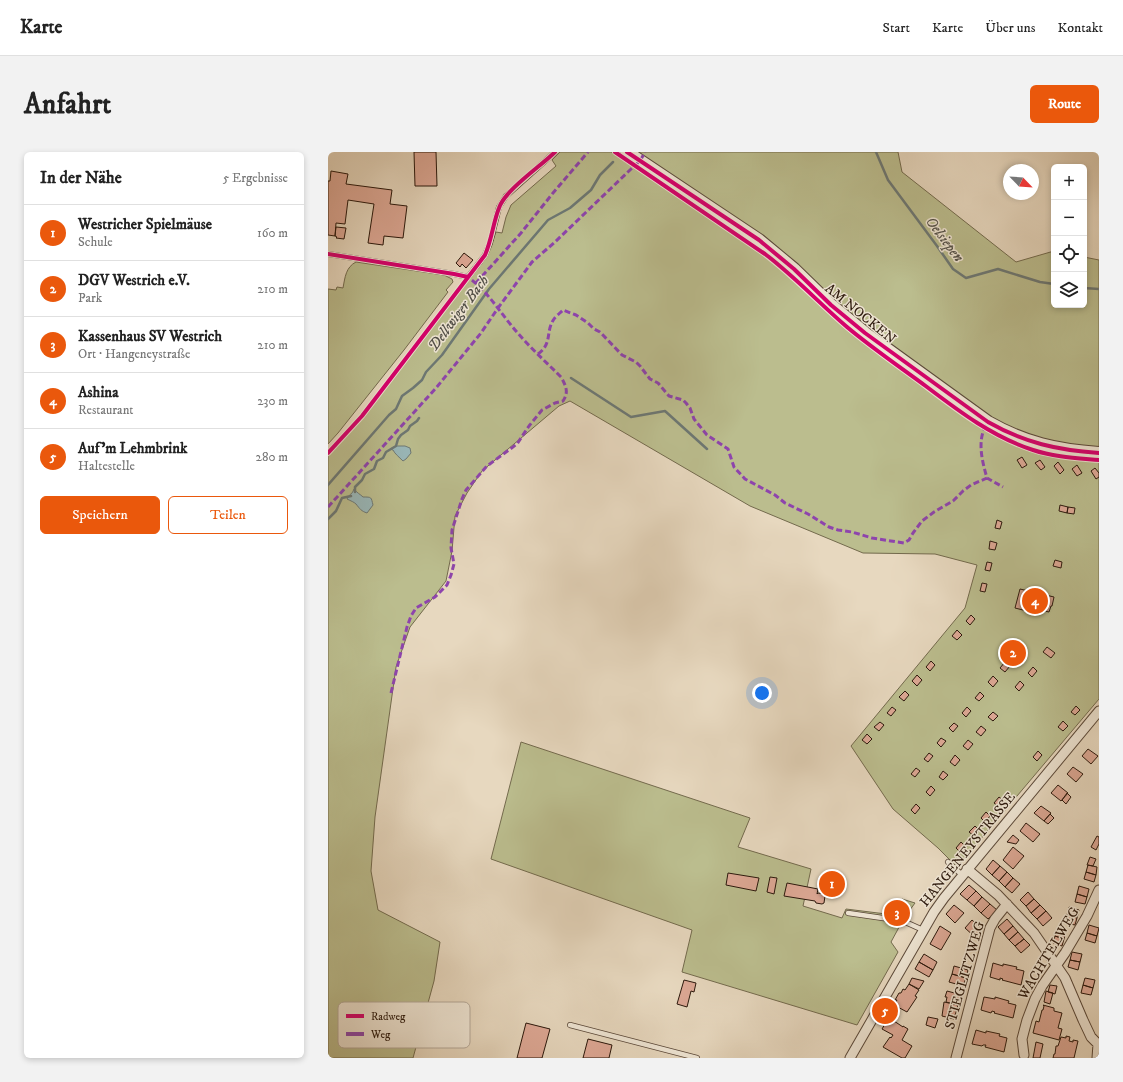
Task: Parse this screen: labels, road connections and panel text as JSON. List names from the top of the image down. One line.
{"streets":{"street":["AM NOCKEN","HANGENEYSTRASSE","WACHTELWEG","STIEGLITZWEG"]},"water":["Oelsiepen","Dellwiger Bach"],"legend":["Radweg","Weg"],"north":"bottom right","page":{"header":"Karte","nav":["Start","Karte","Über uns","Kontakt"],"buttons":["Route",["Speichern","Teilen"]],"title":"Anfahrt","heading":["In der Nähe","5 Ergebnisse"],"map_buttons":["+","−"],"list":[{"mark":"1","name":"Westricher Spielmäuse","note":"Schule","value":"160 m"},{"mark":"2","name":"DGV Westrich e.V.","note":"Park","value":"210 m"},{"mark":"3","name":"Kassenhaus SV Westrich","note":"Ort · Hangeneystraße","value":"210 m"},{"mark":"4","name":"Ashina","note":"Restaurant","value":"230 m"},{"mark":"5","name":"Auf'm Lehmbrink","note":"Haltestelle","value":"280 m"}],"pins":["4","2","1","3","5"]}}
